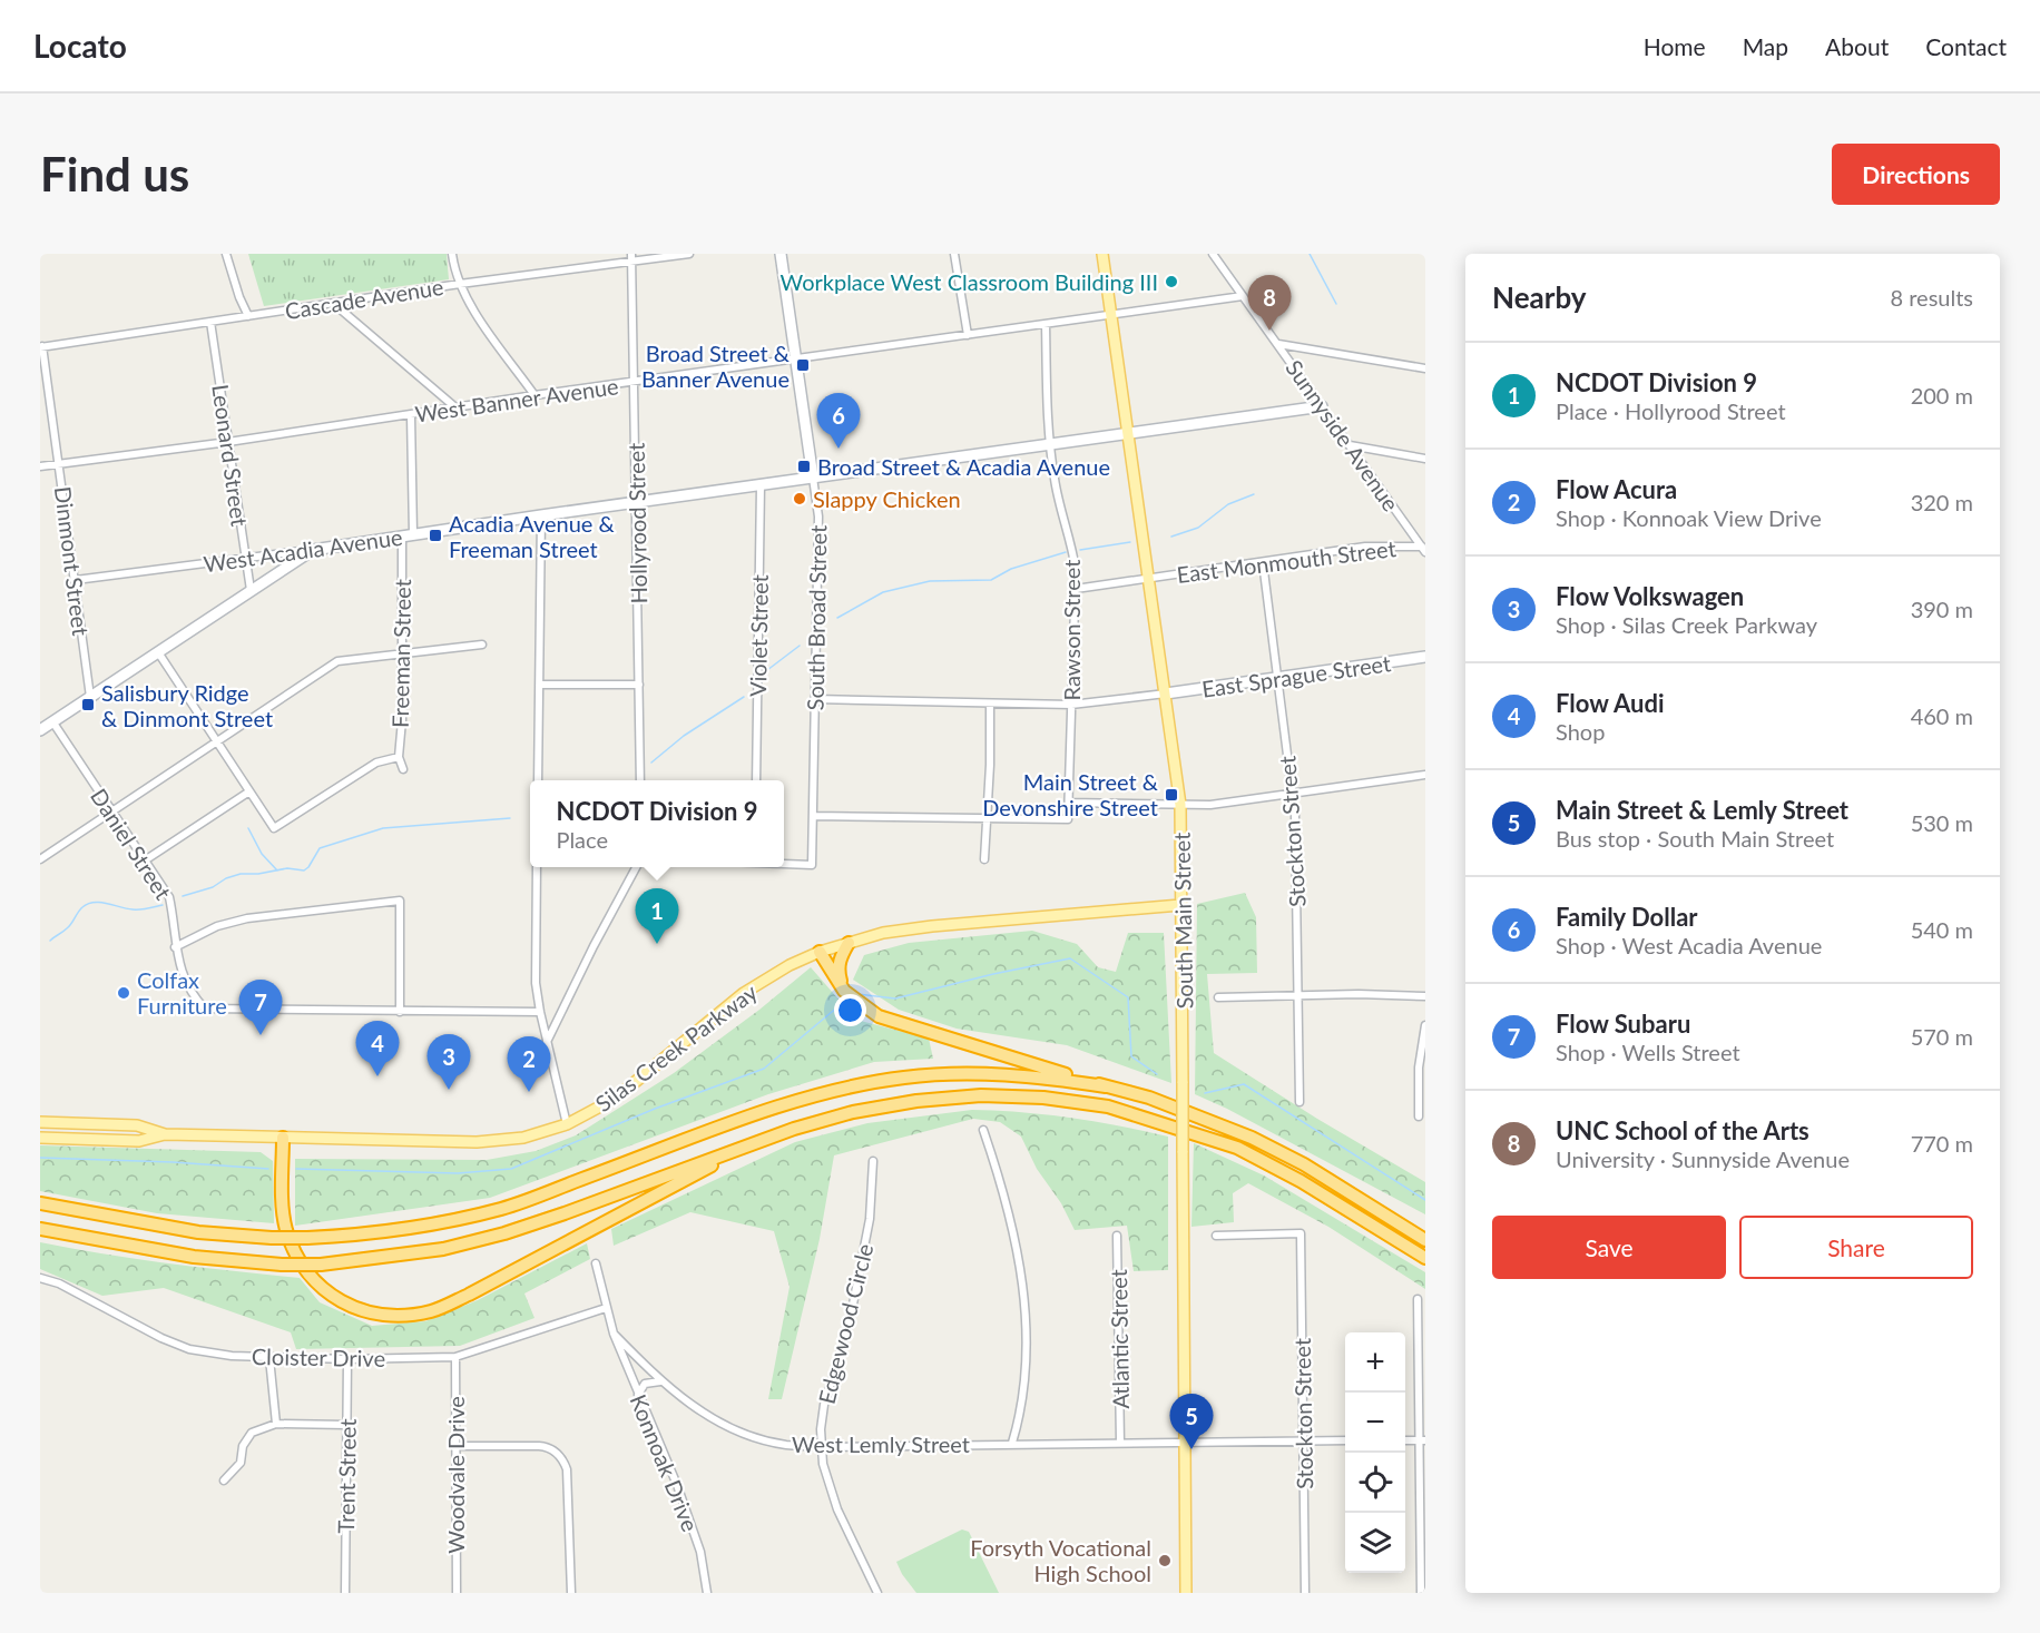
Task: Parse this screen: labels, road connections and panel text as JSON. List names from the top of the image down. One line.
{"streets":{"main road":["South Main Street","Silas Creek Parkway"],"street":["Cascade Avenue","West Banner Avenue","Sunnyside Avenue","Leonard Street","Hollyrood Street","West Acadia Avenue","Dinmont Street","East Monmouth Street","South Broad Street","Rawson Street","Violet Street","Freeman Street","East Sprague Street","Stockton Street","Daniel Street","Edgewood Circle","Atlantic Street","Cloister Drive","West Lemly Street","Konnoak Drive","Woodvale Drive","Trent Street"]},"crossings":[["Cascade Avenue","Leonard Street"],["Cascade Avenue","Hollyrood Street"],["Cascade Avenue","Dinmont Street"],["West Banner Avenue","Sunnyside Avenue"],["West Banner Avenue","Leonard Street"],["West Banner Avenue","Hollyrood Street"],["West Banner Avenue","Dinmont Street"],["West Banner Avenue","South Broad Street"],["West Banner Avenue","Rawson Street"],["West Banner Avenue","South Main Street"],["Sunnyside Avenue","West Acadia Avenue"],["Sunnyside Avenue","East Monmouth Street"],["Leonard Street","West Acadia Avenue"],["Hollyrood Street","West Acadia Avenue"],["West Acadia Avenue","Dinmont Street"],["West Acadia Avenue","South Broad Street"],["West Acadia Avenue","Rawson Street"],["West Acadia Avenue","Violet Street"],["West Acadia Avenue","Freeman Street"],["West Acadia Avenue","South Main Street"],["East Monmouth Street","Rawson Street"],["East Monmouth Street","Stockton Street"],["East Monmouth Street","South Main Street"],["East Sprague Street","Stockton Street"],["East Sprague Street","South Main Street"],["Stockton Street","West Lemly Street"],["South Main Street","Silas Creek Parkway"],["South Main Street","West Lemly Street"],["Edgewood Circle","West Lemly Street"],["Atlantic Street","West Lemly Street"],["Cloister Drive","Konnoak Drive"],["Cloister Drive","Woodvale Drive"],["Cloister Drive","Trent Street"],["West Lemly Street","Konnoak Drive"]],"places":{"other":["Workplace West Classroom Building III","Slappy Chicken","Colfax Furniture","Forsyth Vocational High School"],"transit":["Broad Street & Banner Avenue","Broad Street & Acadia Avenue","Acadia Avenue & Freeman Street","Salisbury Ridge & Dinmont Street","Main Street & Devonshire Street"]},"page":{"header":"Locato","nav":["Home","Map","About","Contact"],"buttons":["Directions",["Save","Share"]],"title":"Find us","heading":["Nearby","8 results"],"pins":["8","6","1","7","4","3","2","5"],"list":[{"mark":"1","name":"NCDOT Division 9","note":"Place · Hollyrood Street","value":"200 m"},{"mark":"2","name":"Flow Acura","note":"Shop · Konnoak View Drive","value":"320 m"},{"mark":"3","name":"Flow Volkswagen","note":"Shop · Silas Creek Parkway","value":"390 m"},{"mark":"4","name":"Flow Audi","note":"Shop","value":"460 m"},{"mark":"5","name":"Main Street & Lemly Street","note":"Bus stop · South Main Street","value":"530 m"},{"mark":"6","name":"Family Dollar","note":"Shop · West Acadia Avenue","value":"540 m"},{"mark":"7","name":"Flow Subaru","note":"Shop · Wells Street","value":"570 m"},{"mark":"8","name":"UNC School of the Arts","note":"University · Sunnyside Avenue","value":"770 m"}],"popup":["NCDOT Division 9","Place"],"map_buttons":["+","−"]}}
